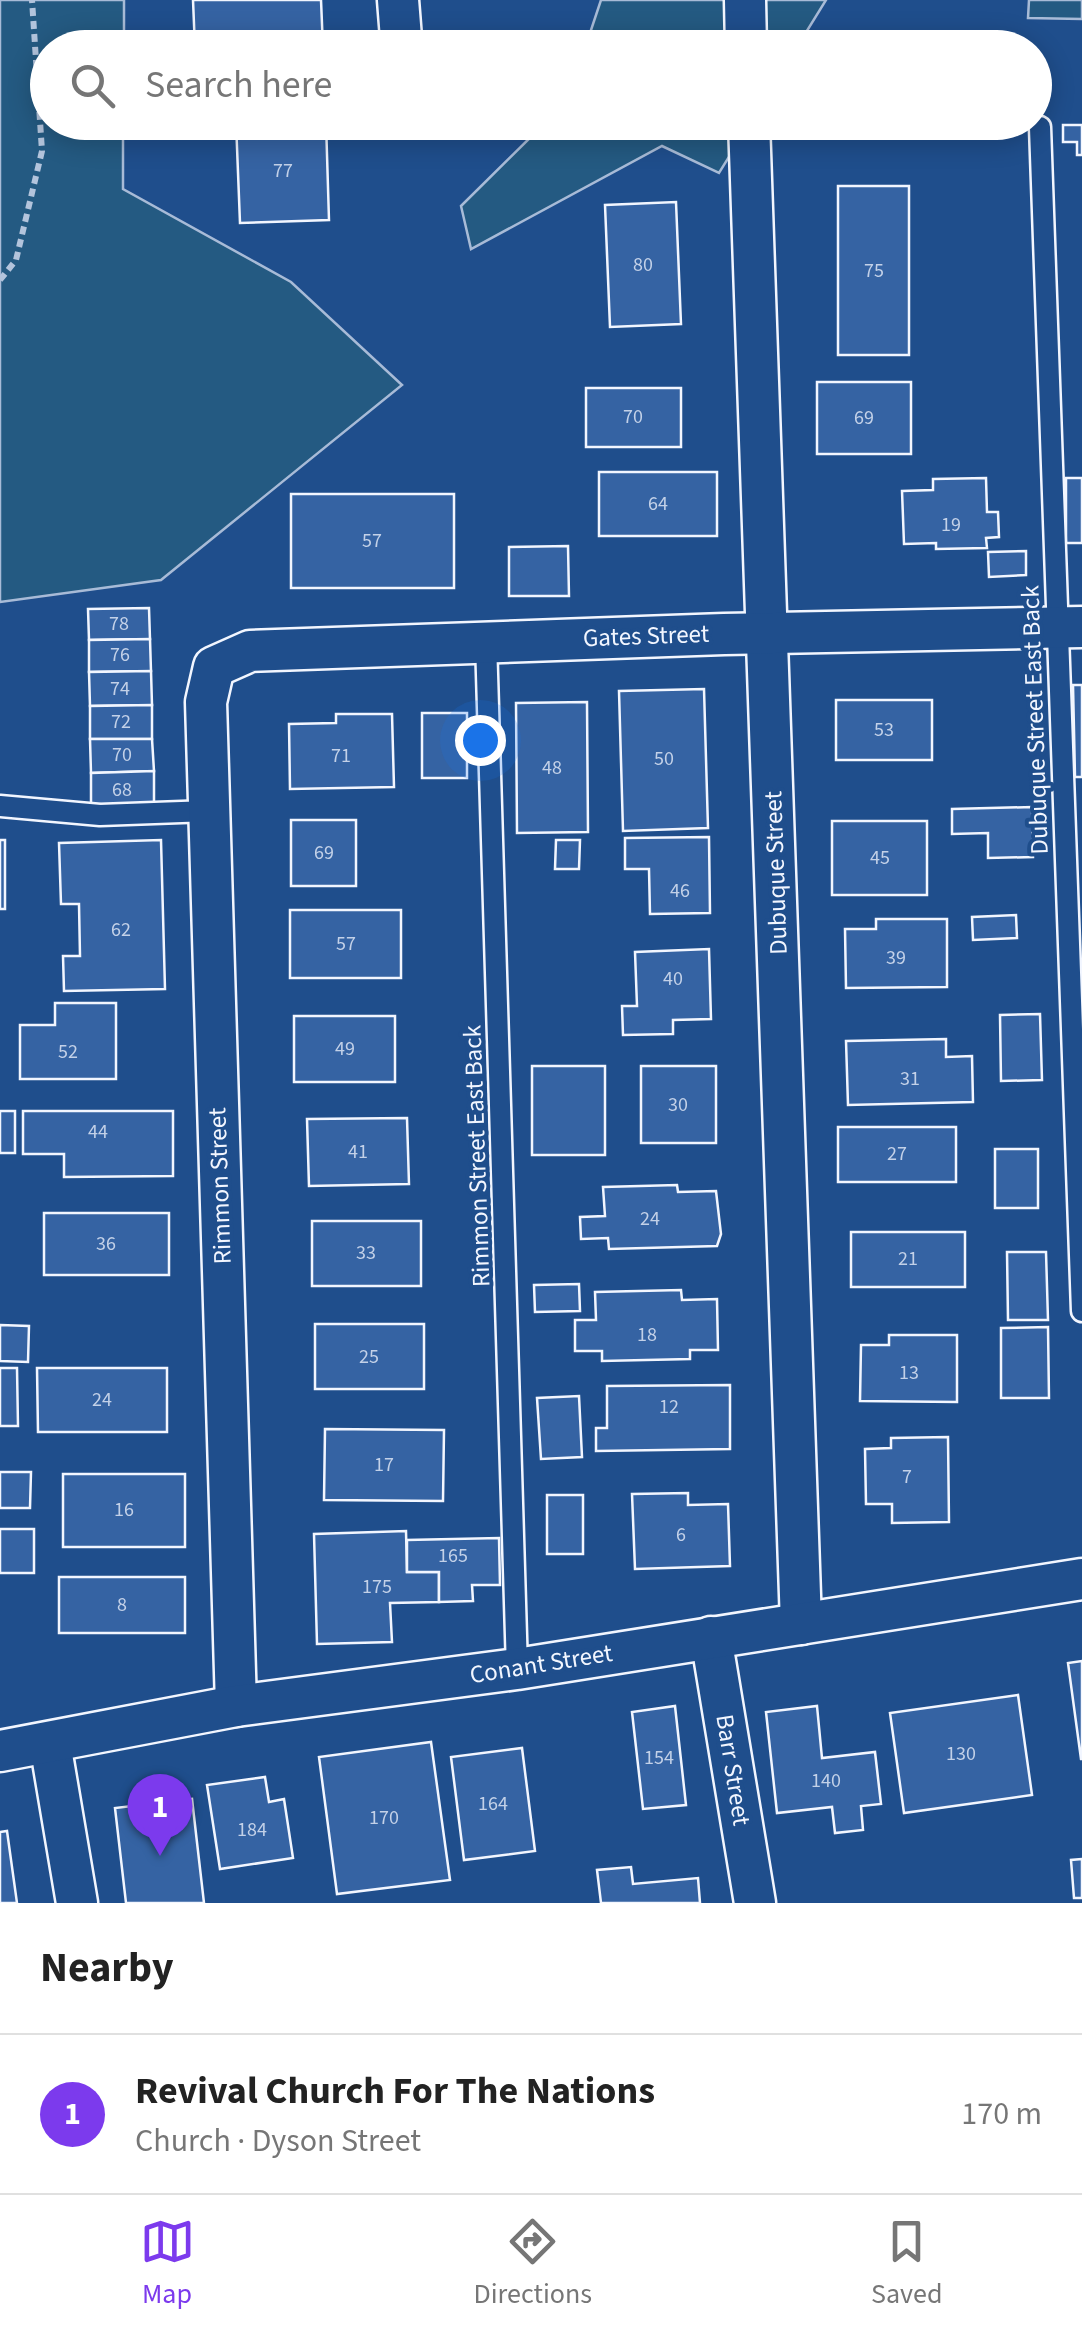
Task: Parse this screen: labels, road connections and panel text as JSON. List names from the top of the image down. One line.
{"streets":{"street":["Gates Street","Dubuque Street","Rimmon Street","Conant Street","Barr Street"],"lane":["Dubuque Street East Back","Rimmon Street East Back"]},"crossings":[["Gates Street","Dubuque Street East Back"],["Gates Street","Dubuque Street"],["Gates Street","Rimmon Street East Back"],["Gates Street","Rimmon Street"],["Dubuque Street","Conant Street"],["Rimmon Street East Back","Conant Street"],["Rimmon Street","Conant Street"],["Conant Street","Barr Street"]],"house_numbers":["77","80","75","70","69","64","19","57","78","76","74","72","53","70","71","50","48","68","69","45","46","62","57","39","40","49","52","31","30","44","41","27","24","36","33","21","18","25","13","24","12","17","7","16","6","165","175","8","130","154","140","164","170","184"],"page":{"search":"Search here","pins":"1","heading":"Nearby","list":[{"mark":"1","name":"Revival Church For The Nations","note":"Church · Dyson Street","value":"170 m"}],"nav":["Map","Directions","Saved"]}}
